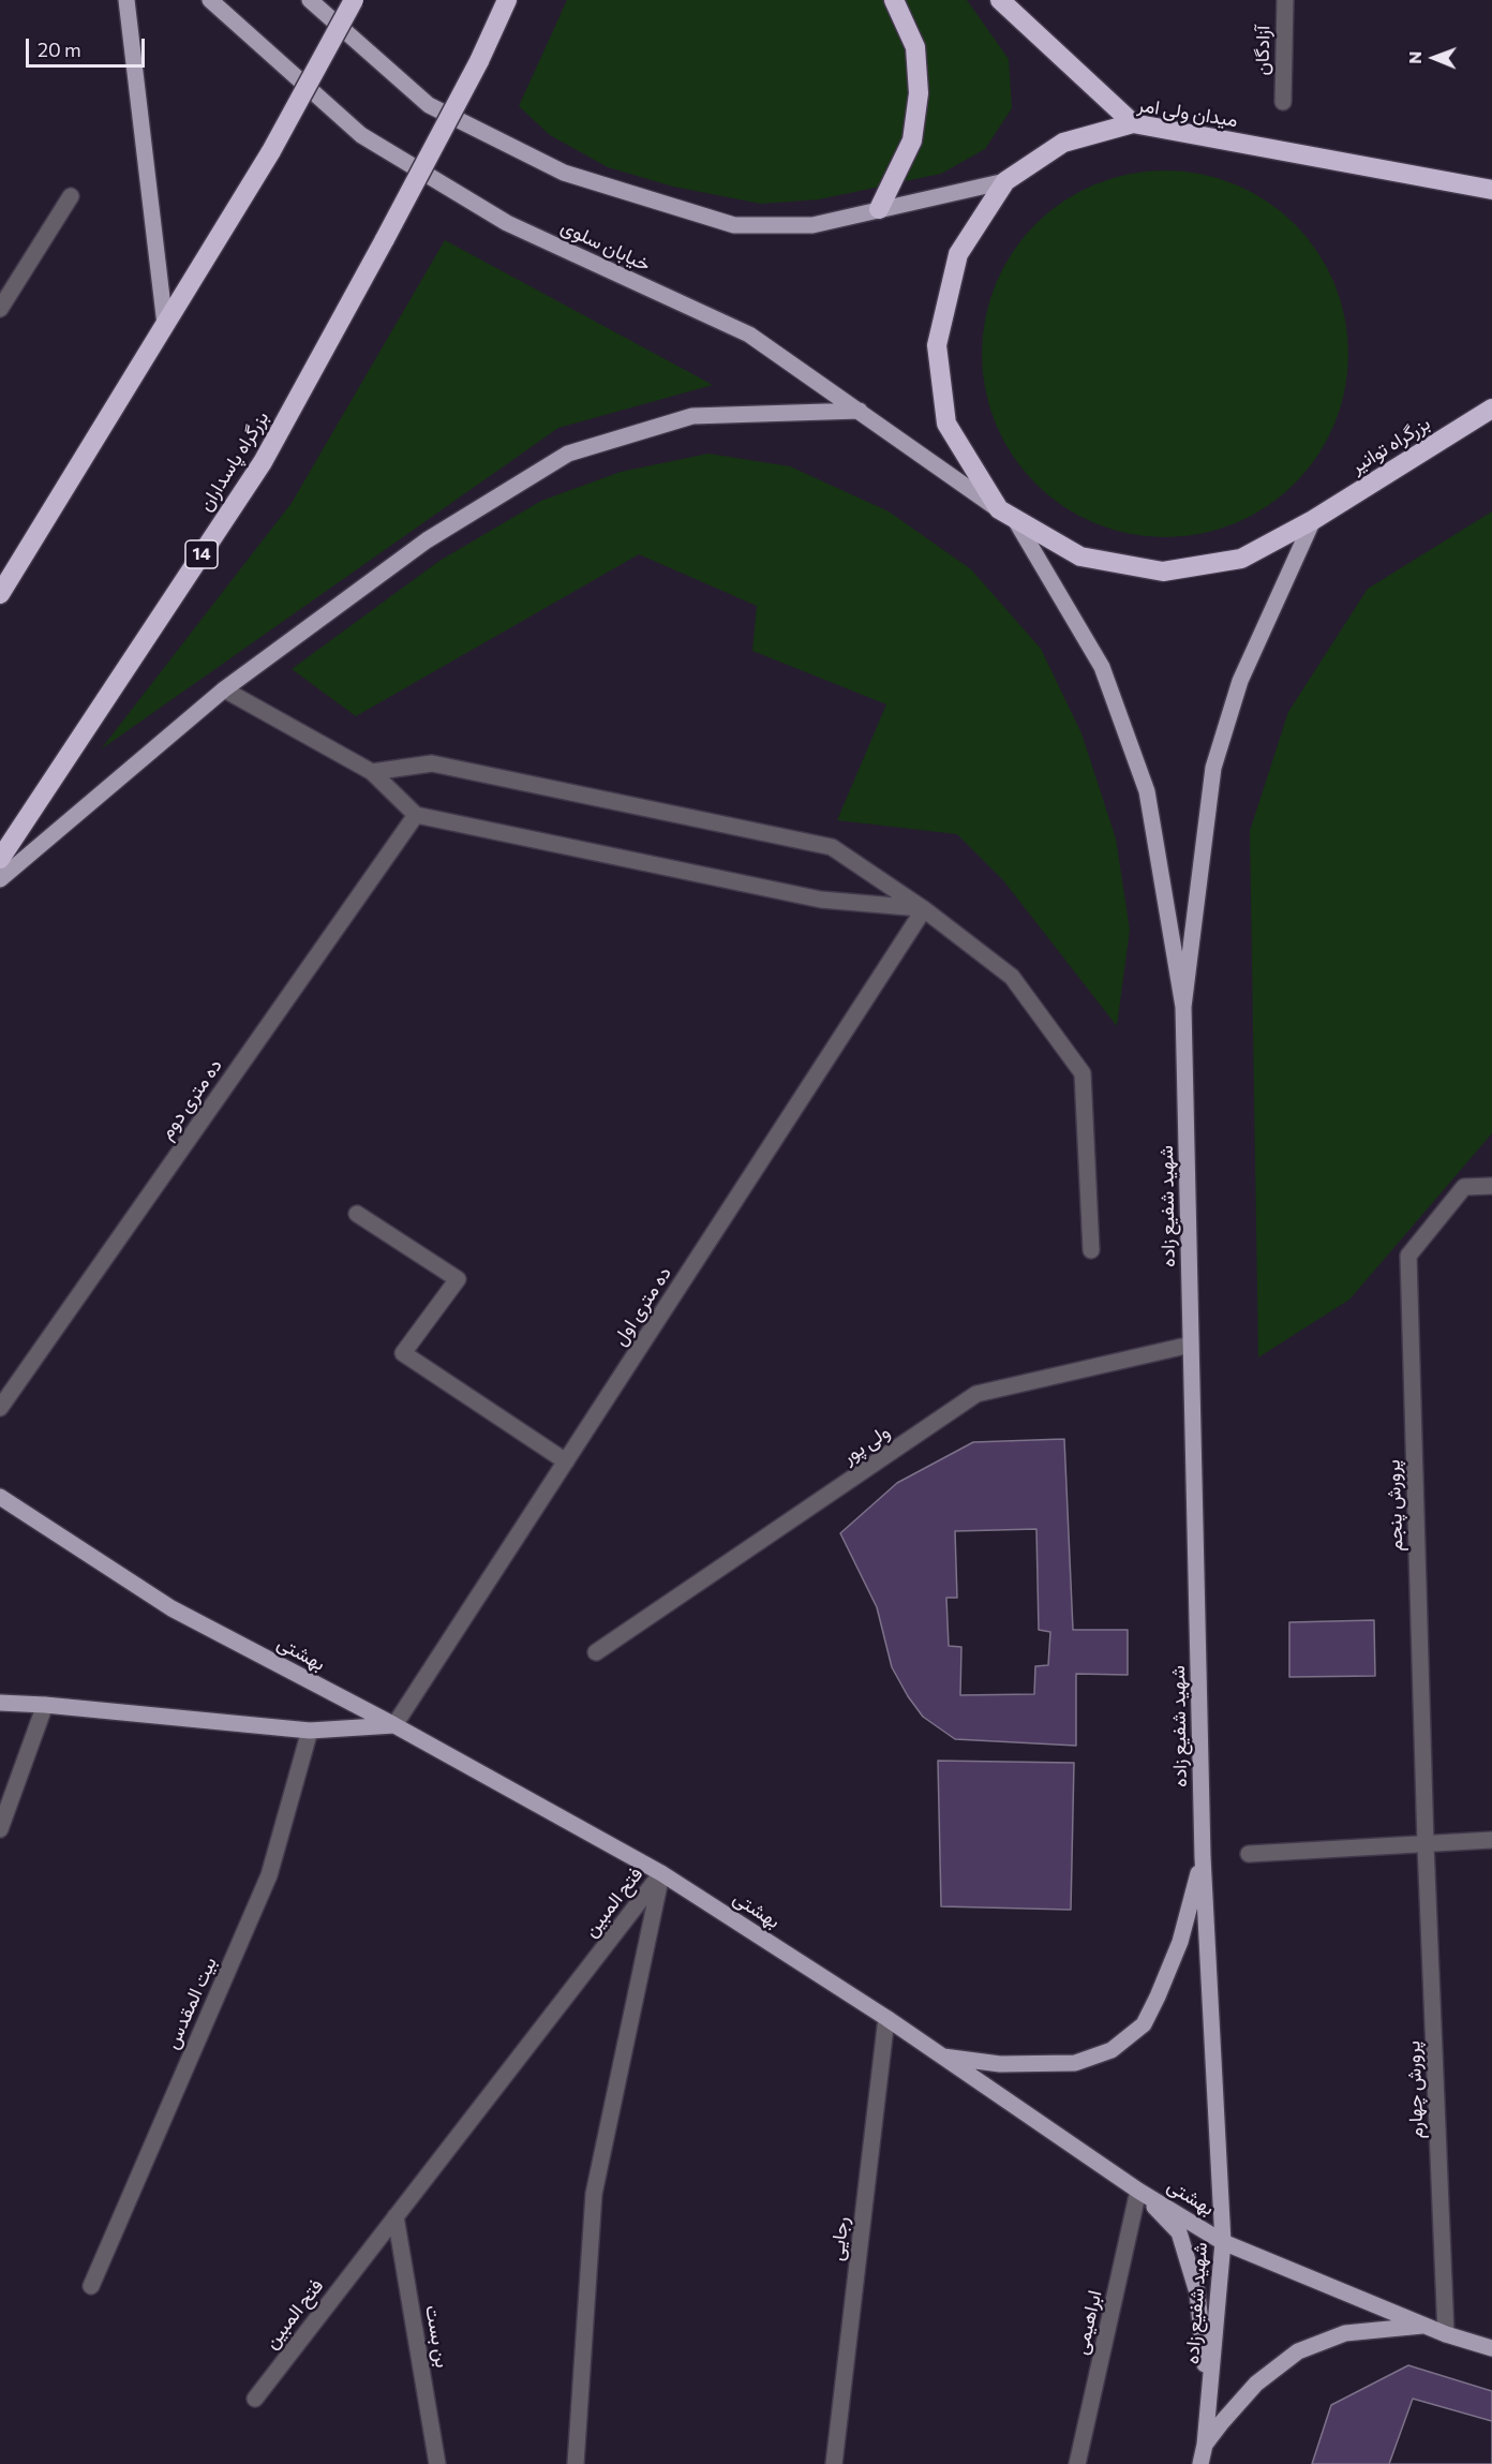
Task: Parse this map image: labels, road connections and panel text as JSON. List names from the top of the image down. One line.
{"streets":{"highway":["میدان ولى امر","بزرگراه توانیر","بزرگراه پاسداران","14"],"main road":["خیابان سلوی","شهید شفیع زاده","بهشتی"],"street":["آزادگان","ده متری دوم","ده متری اول","ولی پور","پرورش پنجم","فتح المبین","بیت المقدس","پرورش چهارم","رجایی","ابراهیمی","بن بست"]},"crossings":[["میدان ولى امر","خیابان سلوی"],["میدان ولى امر","بزرگراه توانیر"],["شهید شفیع زاده","ولی پور"],["شهید شفیع زاده","بهشتی"],["شهید شفیع زاده","ابراهیمی"],["ده متری اول","بهشتی"],["پرورش پنجم","پرورش چهارم"],["بهشتی","فتح المبین"],["بهشتی","پرورش چهارم"],["بهشتی","رجایی"],["بهشتی","ابراهیمی"],["فتح المبین","بن بست"]],"scale_bar":"20 m","north":"left"}
